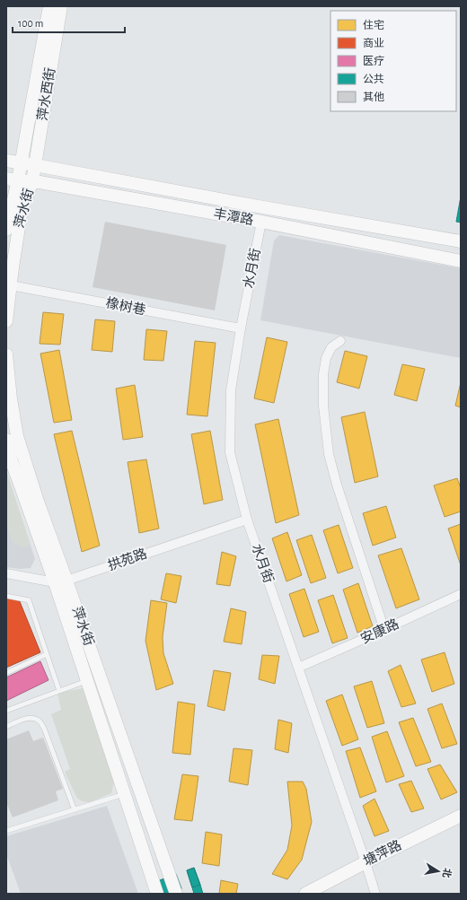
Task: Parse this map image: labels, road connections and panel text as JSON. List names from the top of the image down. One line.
{"streets":{"main road":["萍水西街","萍水街","丰潭路","塘萍路"],"street":["水月街","橡树巷","拱苑路","安康路"]},"crossings":[["萍水西街","萍水街"],["萍水西街","丰潭路"],["萍水街","丰潭路"],["萍水街","橡树巷"],["萍水街","拱苑路"],["丰潭路","水月街"],["水月街","橡树巷"],["水月街","拱苑路"],["水月街","安康路"],["水月街","塘萍路"]],"legend":["住宅","商业","医疗","公共","其他"],"scale_bar":"100 m","north":"right"}
